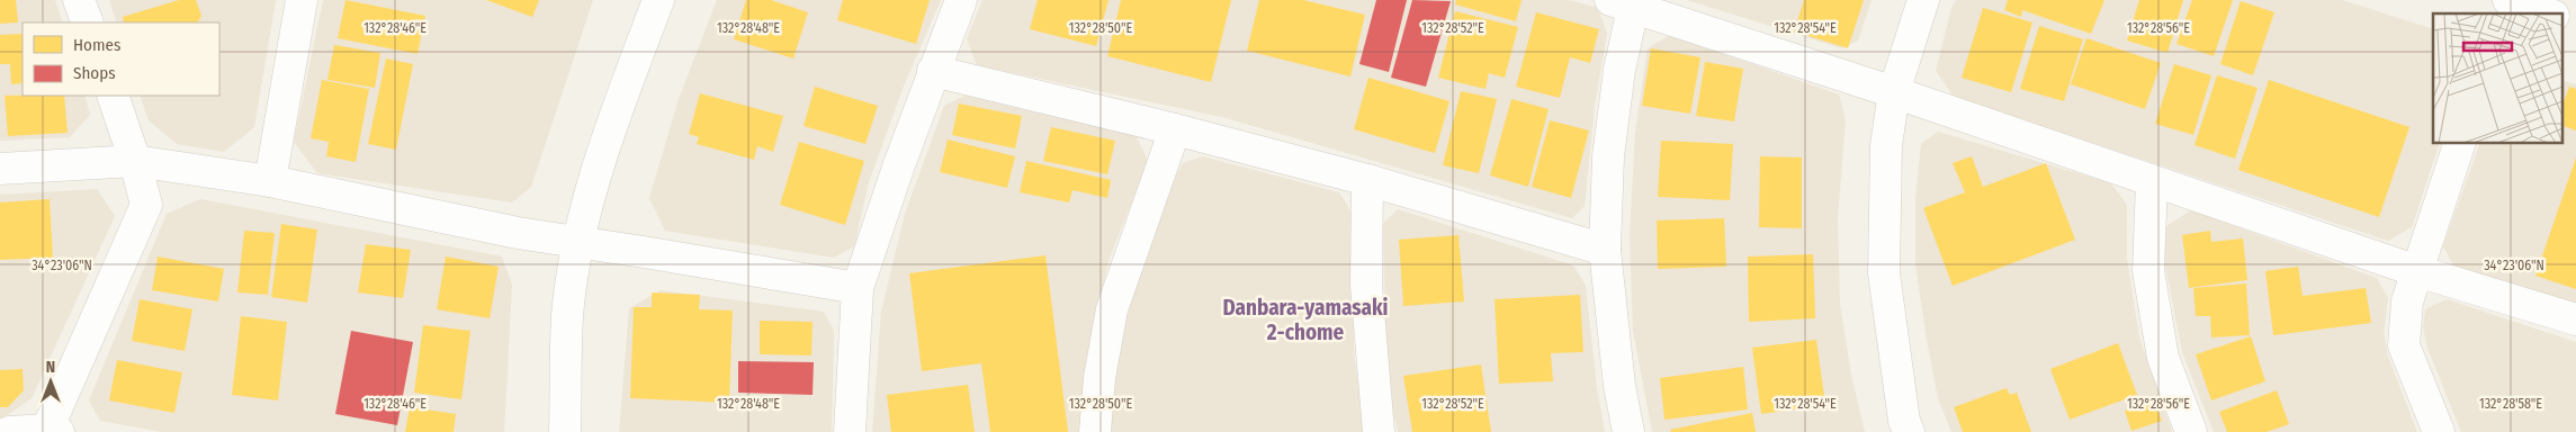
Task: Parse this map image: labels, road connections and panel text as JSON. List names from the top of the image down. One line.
{"districts":["Danbara-yamasaki 2-chome"],"legend":["Homes","Shops"],"north":"top","coordinates":["132°28'46\"E","132°28'48\"E","132°28'50\"E","132°28'52\"E","132°28'54\"E","132°28'56\"E","34°23'06\"N","132°28'58\"E"]}
